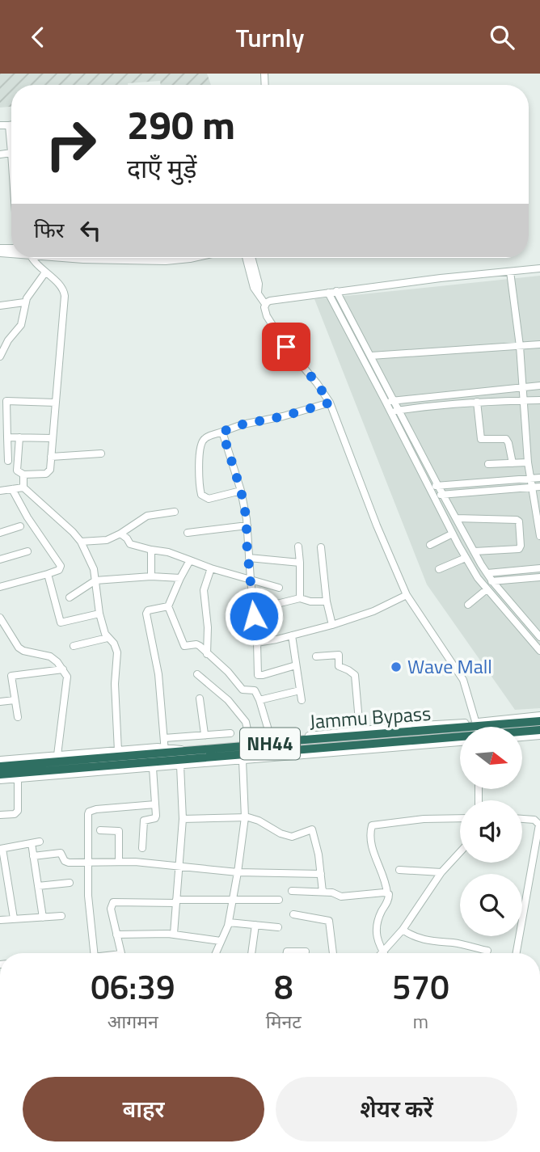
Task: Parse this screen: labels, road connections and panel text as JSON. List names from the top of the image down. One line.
{"streets":{"highway":["Jammu Bypass","NH44"]},"places":["Wave Mall"],"north":"right","page":{"header":"Turnly","turn":["290 m","दाएँ मुड़ें"],"then":"फिर","eta":["06:39","आगमन","8","मिनट","570","m"],"buttons":["बाहर","शेयर करें"]}}
